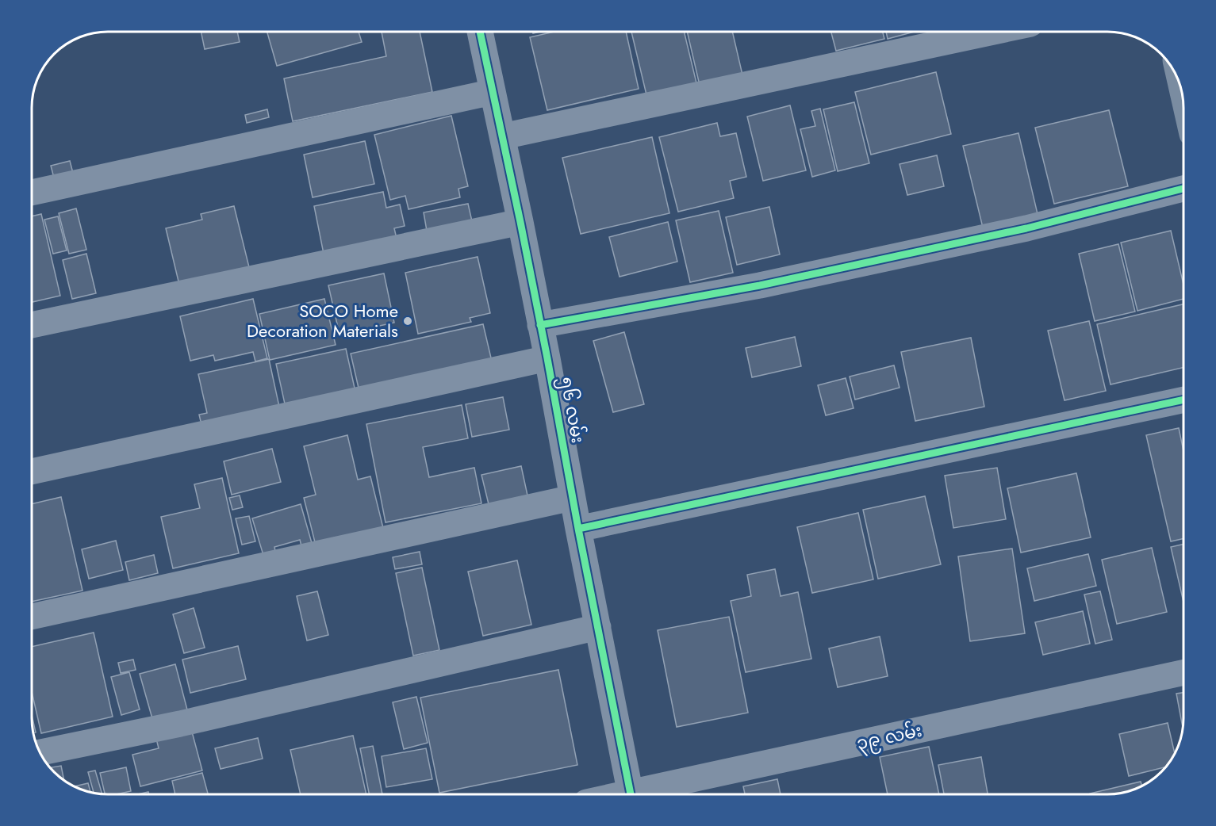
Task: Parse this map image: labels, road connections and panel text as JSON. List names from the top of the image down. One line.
{"streets":{"street":["၅၆ လမ်း","၃၉ လမ်း"]},"places":["SOCO Home Decoration Materials"]}
